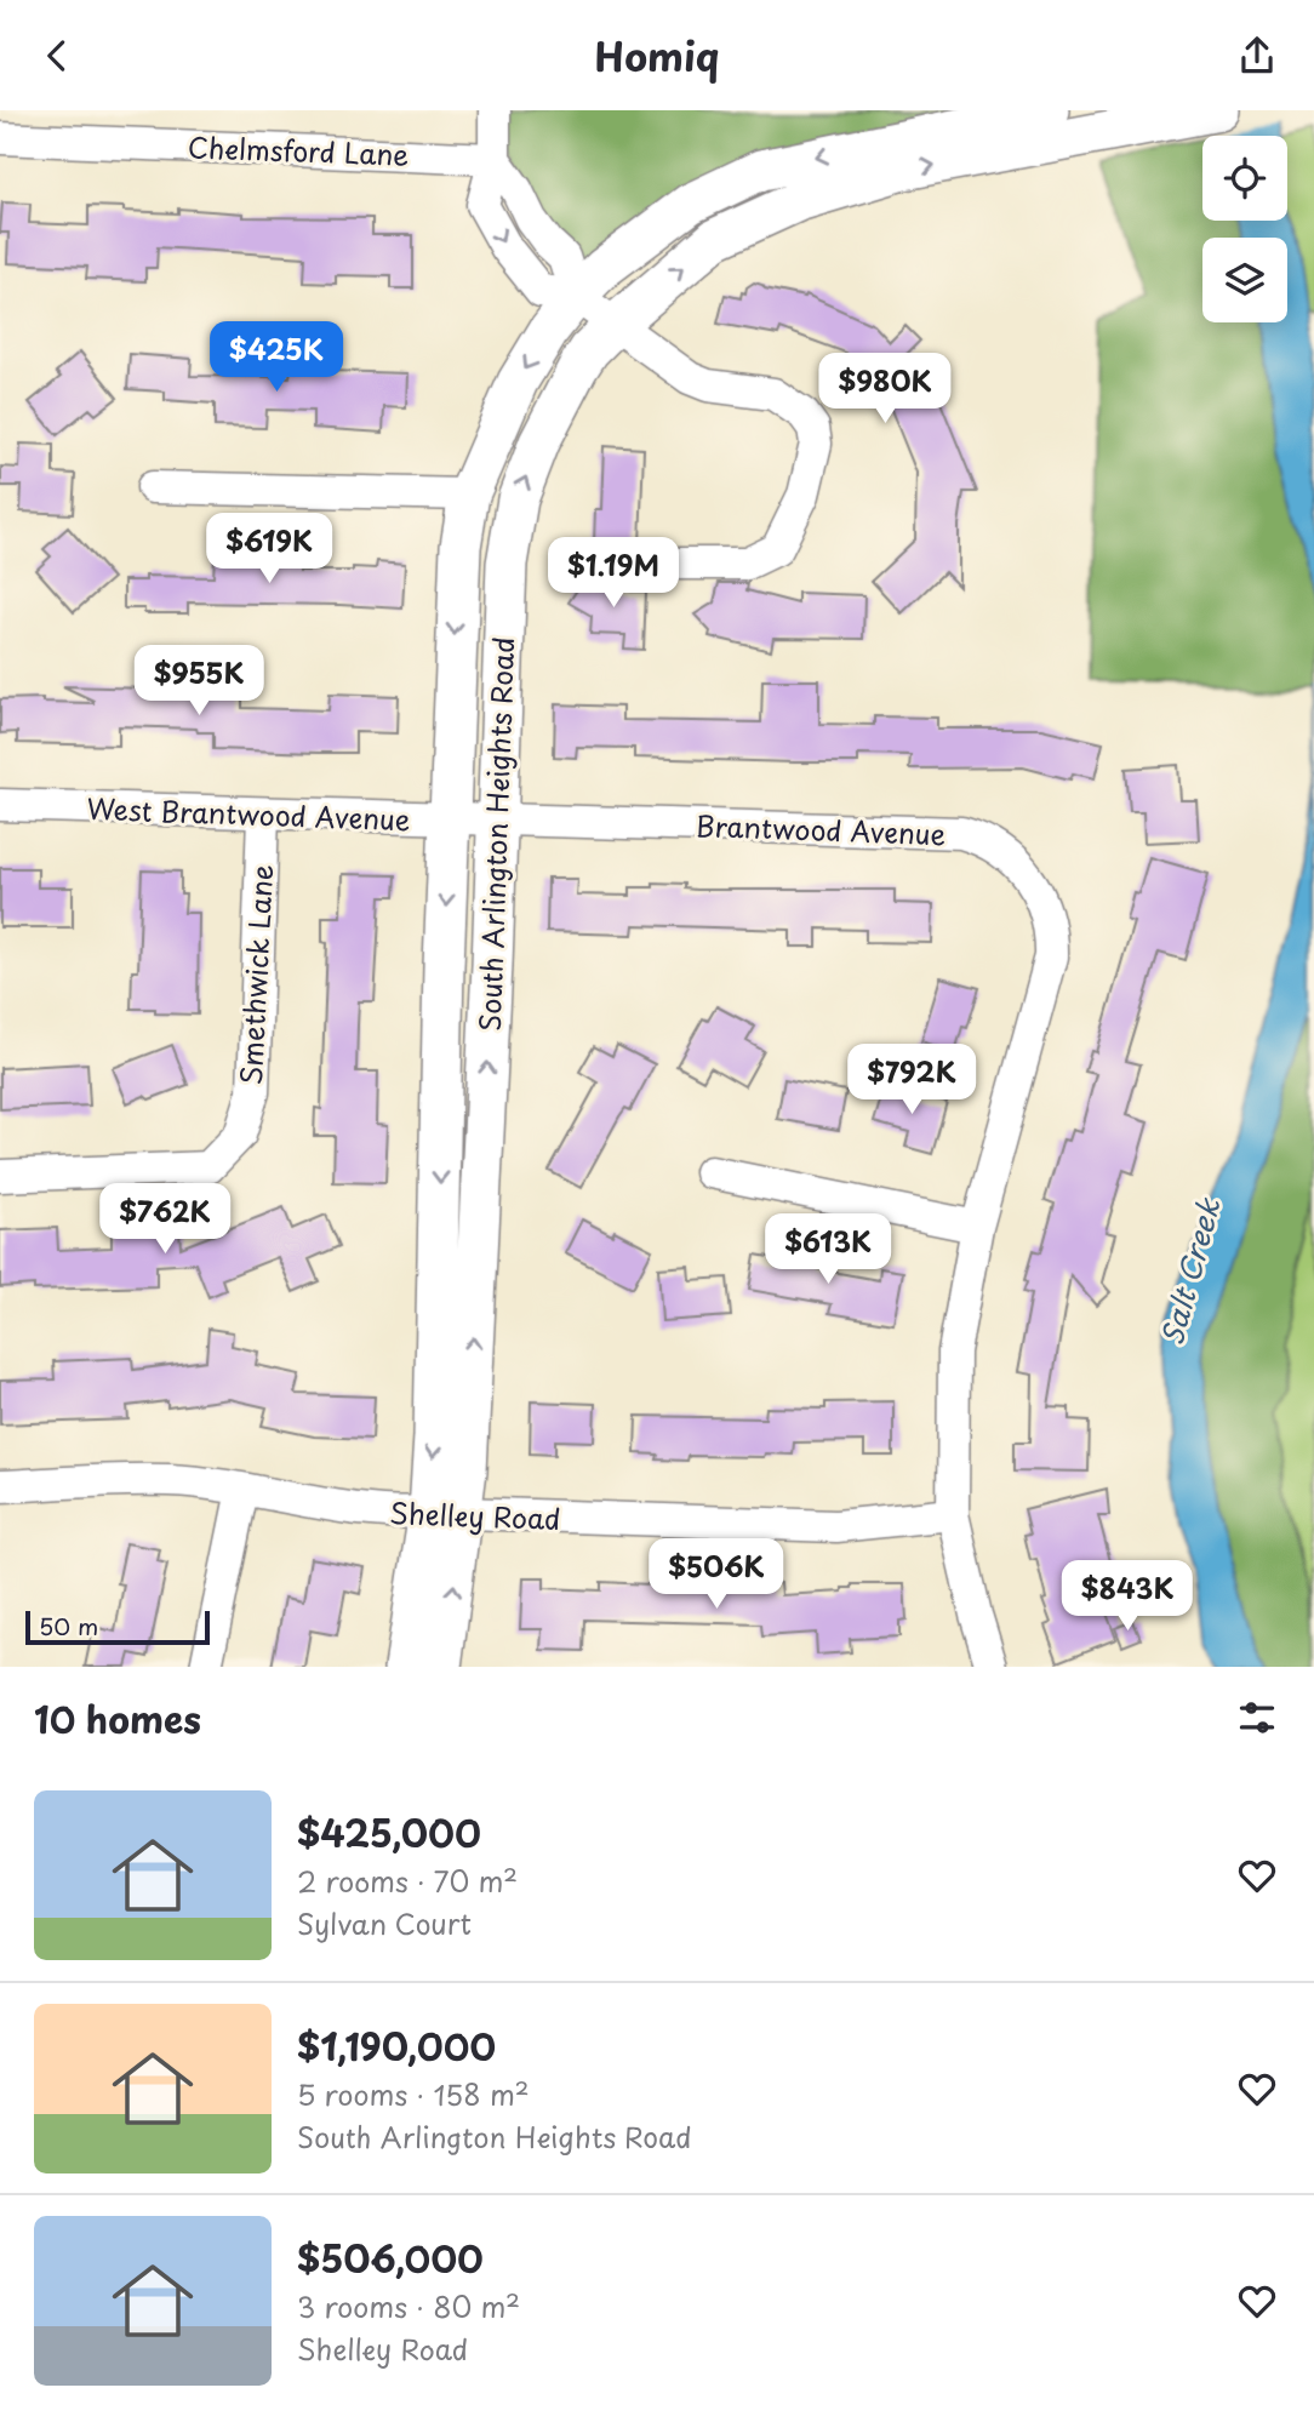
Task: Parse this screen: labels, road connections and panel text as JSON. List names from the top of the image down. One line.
{"streets":{"main road":["South Arlington Heights Road"],"street":["Chelmsford Lane","West Brantwood Avenue","Brantwood Avenue","Smethwick Lane","Shelley Road"]},"crossings":[["West Brantwood Avenue","Brantwood Avenue"],["West Brantwood Avenue","South Arlington Heights Road"],["West Brantwood Avenue","Smethwick Lane"],["Brantwood Avenue","South Arlington Heights Road"],["Brantwood Avenue","Shelley Road"],["South Arlington Heights Road","Shelley Road"]],"water":["Salt Creek"],"scale_bar":"50 m","page":{"header":"Homiq","price":["$425K","$980K","$619K","$1.19M","$955K","$792K","$762K","$613K","$506K","$843K"],"scale":"50 m","heading":"10 homes","list":[{"name":"$425,000","note":"2 rooms · 70 m² · Sylvan Court"},{"name":"$1,190,000","note":"5 rooms · 158 m² · South Arlington Heights Road"},{"name":"$506,000","note":"3 rooms · 80 m² · Shelley Road"}]}}
